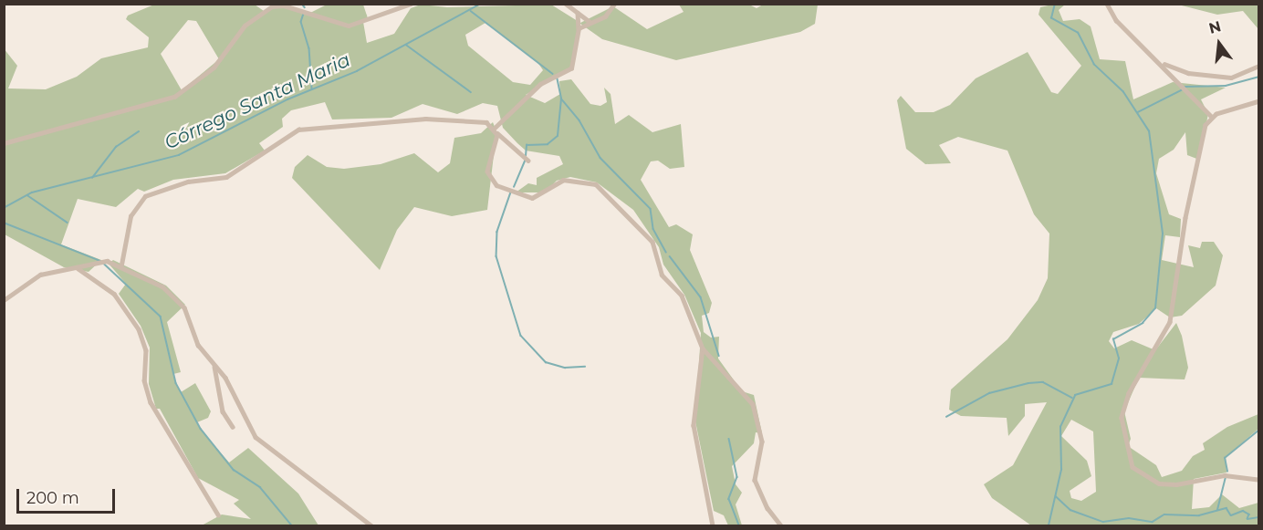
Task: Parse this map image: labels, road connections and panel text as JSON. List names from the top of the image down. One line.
{"water":["Córrego Santa Maria"],"scale_bar":"200 m","north":"top"}
